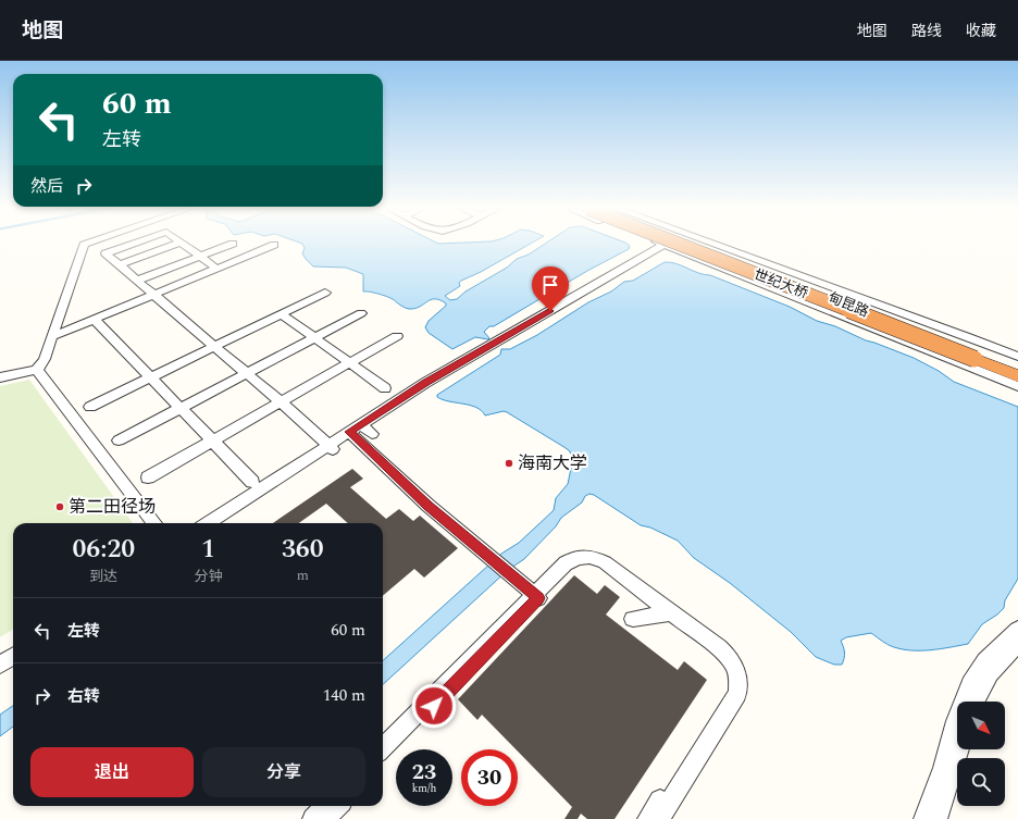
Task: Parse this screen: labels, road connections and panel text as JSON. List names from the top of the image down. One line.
{"streets":{"highway":["世纪大桥"],"street":["甸昆路"]},"places":["海南大学","第二田径场"],"north":"bottom right","page":{"header":"地图","nav":["地图","路线","收藏"],"turn":["60 m","左转"],"then":"然后","eta":["06:20","到达","1","分钟","360","m"],"list":[{"name":"左转","value":"60 m"},{"name":"右转","value":"140 m"}],"buttons":["退出","分享"],"speed":"23 km/h","limit":"30"}}
